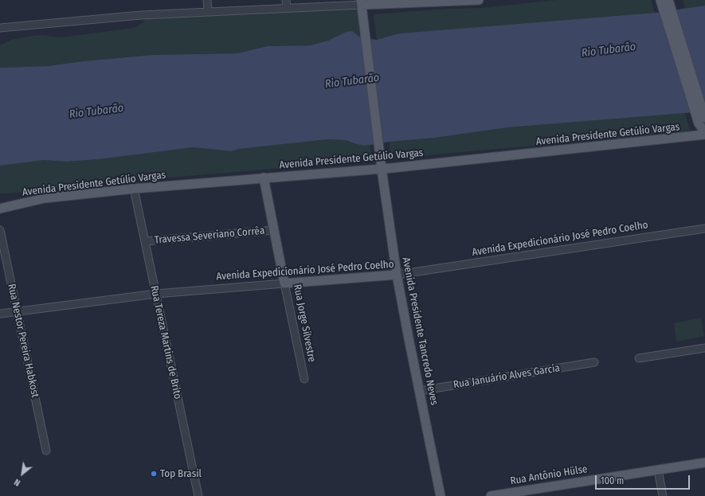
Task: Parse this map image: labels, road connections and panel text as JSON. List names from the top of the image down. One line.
{"streets":{"main road":["Avenida Presidente Getúlio Vargas","Avenida Expedicionário José Pedro Coelho","Rua Jorge Silvestre","Avenida Presidente Tancredo Neves","Rua Antônio Hülse"],"street":["Travessa Severiano Corrêa","Rua Nestor Pereira Habkost","Rua Tereza Martins de Brito","Rua Januário Alves Garcia"]},"crossings":[["Avenida Presidente Getúlio Vargas","Rua Jorge Silvestre"],["Avenida Presidente Getúlio Vargas","Avenida Presidente Tancredo Neves"],["Avenida Presidente Getúlio Vargas","Rua Tereza Martins de Brito"],["Travessa Severiano Corrêa","Rua Jorge Silvestre"],["Travessa Severiano Corrêa","Rua Tereza Martins de Brito"],["Avenida Expedicionário José Pedro Coelho","Rua Jorge Silvestre"],["Avenida Expedicionário José Pedro Coelho","Avenida Presidente Tancredo Neves"],["Avenida Expedicionário José Pedro Coelho","Rua Nestor Pereira Habkost"],["Avenida Expedicionário José Pedro Coelho","Rua Tereza Martins de Brito"],["Avenida Presidente Tancredo Neves","Rua Januário Alves Garcia"]],"water":["Rio Tubarão"],"places":["Top Brasil"],"scale_bar":"100 m","north":"bottom left"}
